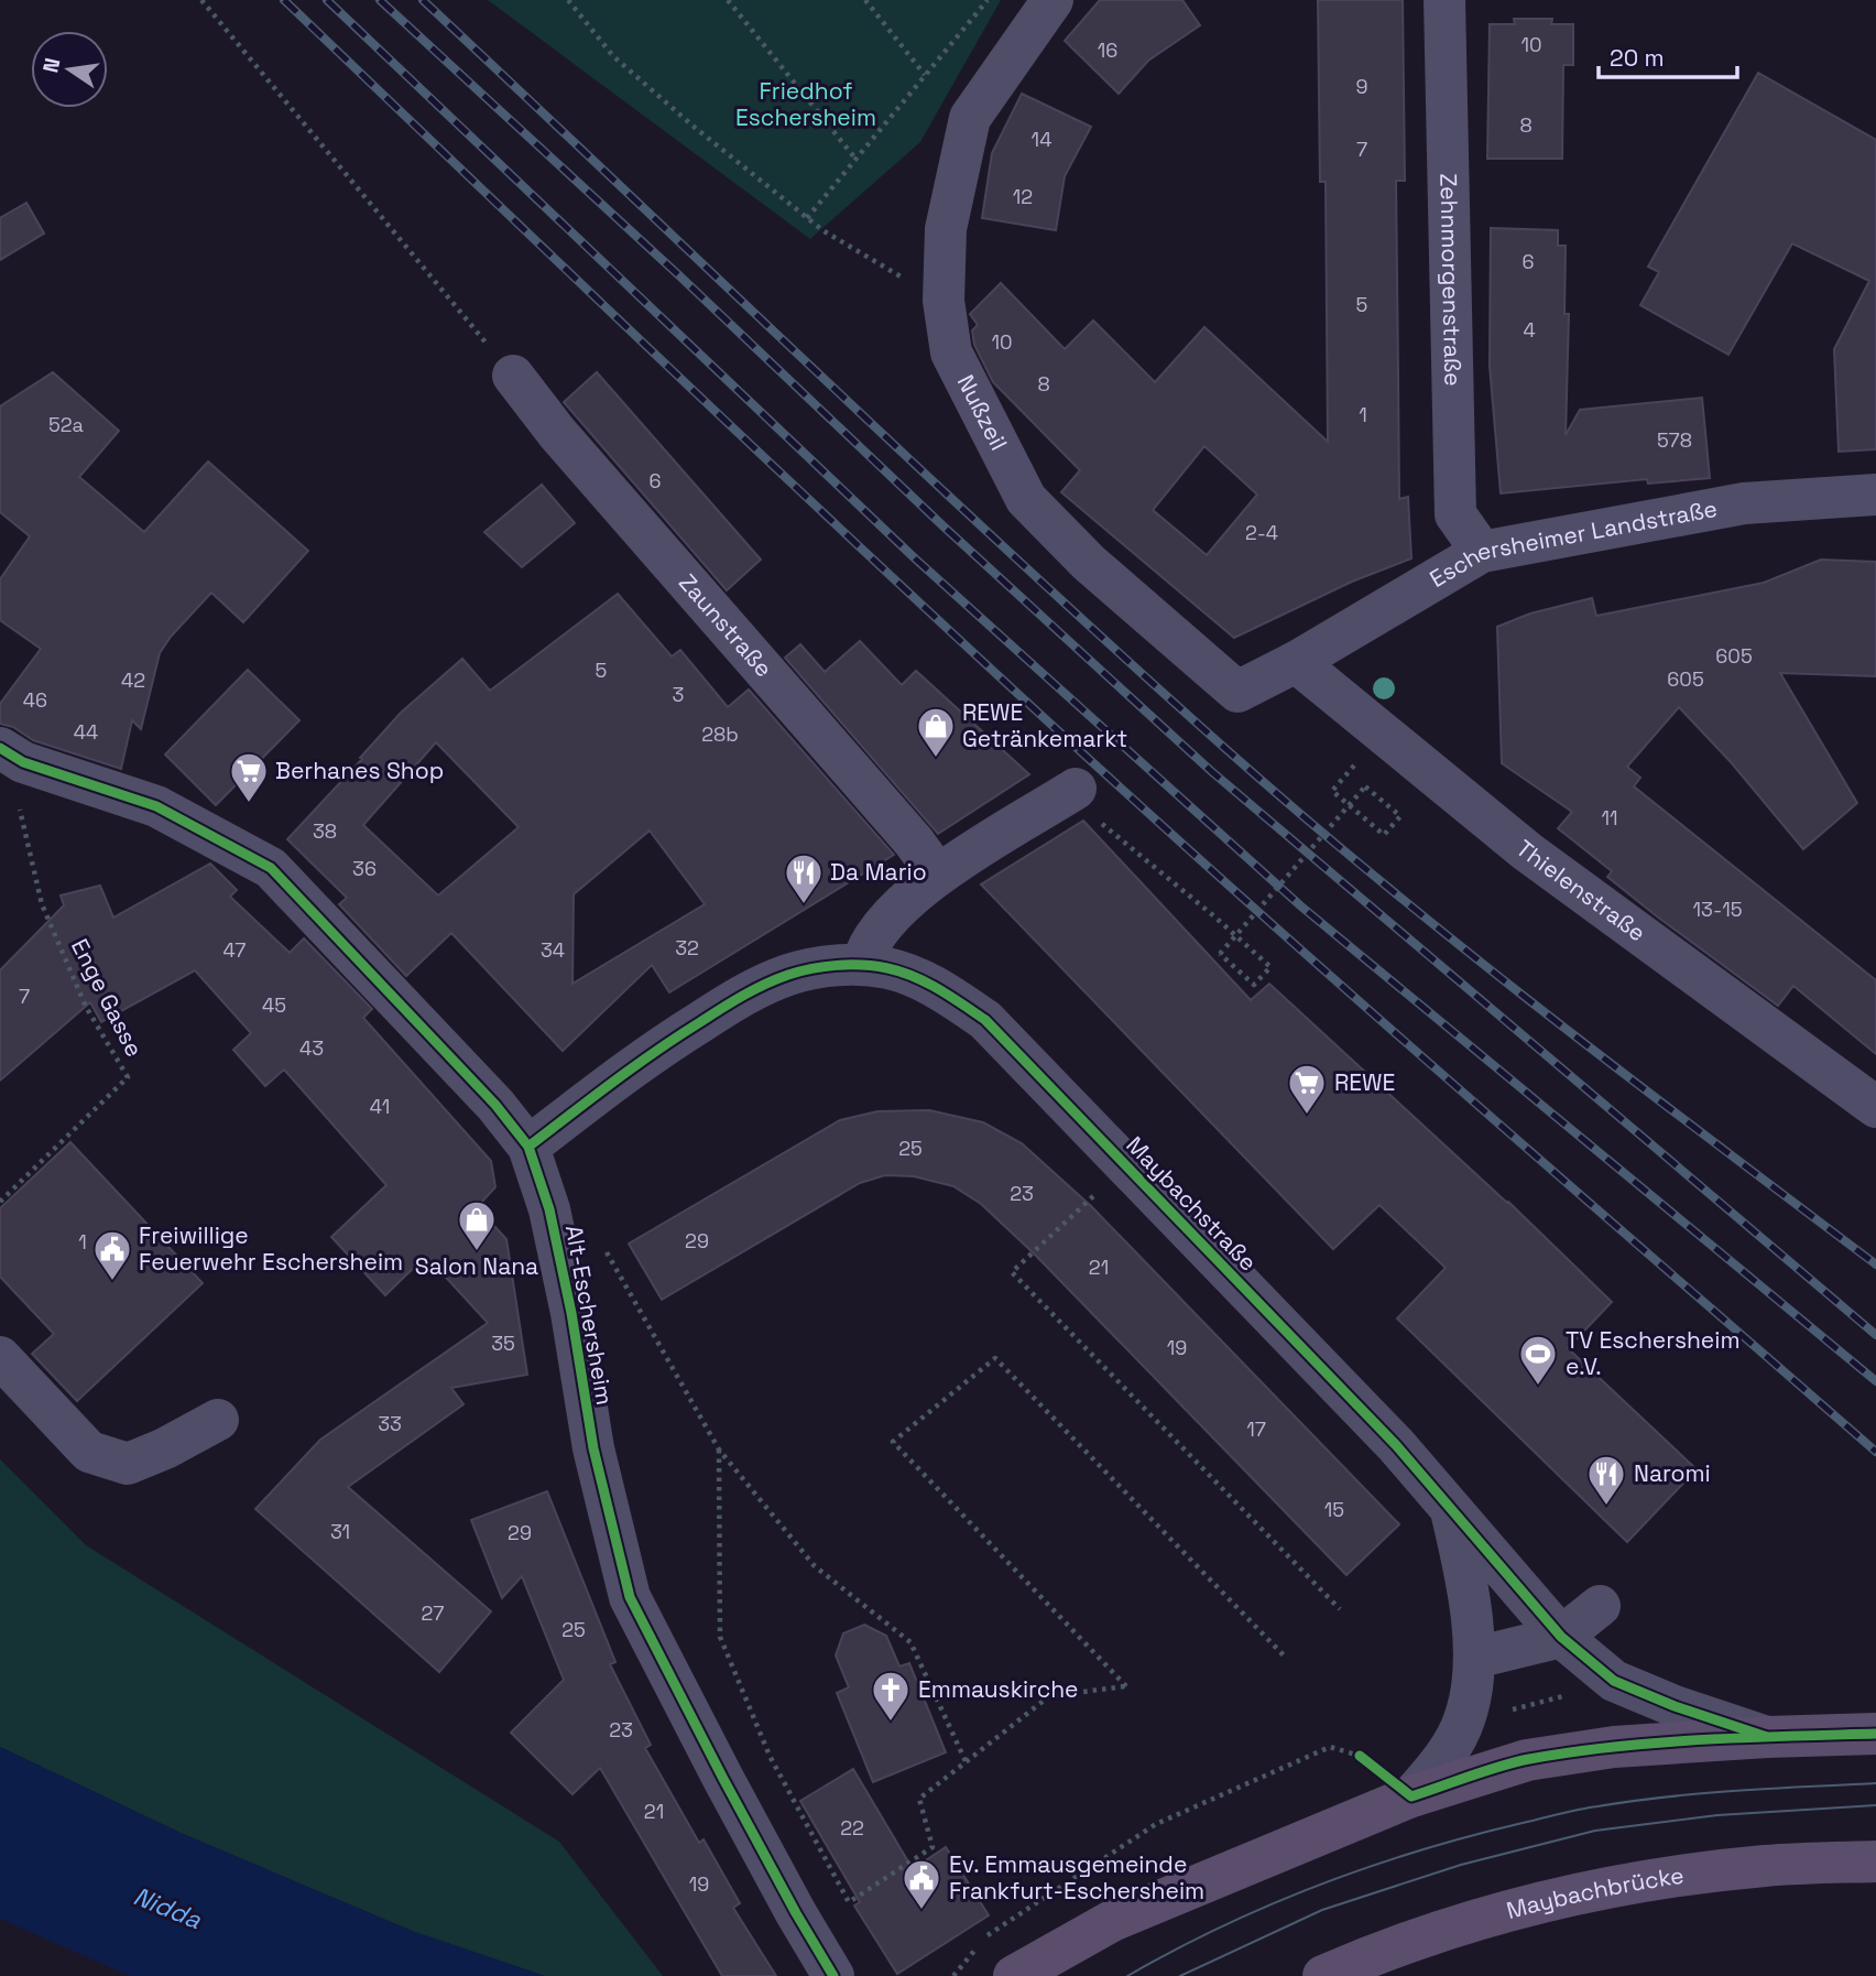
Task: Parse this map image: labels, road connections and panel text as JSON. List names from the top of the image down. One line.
{"streets":{"main road":["Maybachbrücke"],"street":["Zehnmorgenstraße","Nußzeil","Eschersheimer Landstraße","Zaunstraße","Thielenstraße","Maybachstraße","Alt-Eschersheim"],"path":["Enge Gasse"]},"crossings":[["Zehnmorgenstraße","Eschersheimer Landstraße"],["Nußzeil","Eschersheimer Landstraße"],["Nußzeil","Thielenstraße"],["Eschersheimer Landstraße","Thielenstraße"],["Enge Gasse","Alt-Eschersheim"],["Maybachstraße","Alt-Eschersheim"]],"water":["Nidda"],"parks":["Friedhof Eschersheim"],"places":{"shop":["REWE Getränkemarkt","Salon Nana"],"supermarket":["Berhanes Shop","REWE"],"restaurant":["Da Mario","Naromi"],"public building":["Freiwillige Feuerwehr Eschersheim","Ev. Emmausgemeinde Frankfurt-Eschersheim"],"sports":["TV Eschersheim e.V."],"church":["Emmauskirche"]},"house_numbers":["10","16","9","8","14","7","12","6","5","4","10","8","1","52a","578","6","2-4","605","5","605","42","3","46","44","28b","11","38","36","13-15","32","47","34","7","45","43","41","25","23","29","1","21","35","19","33","17","15","31","29","27","25","23","21","22","19"],"scale_bar":"20 m","north":"left"}
